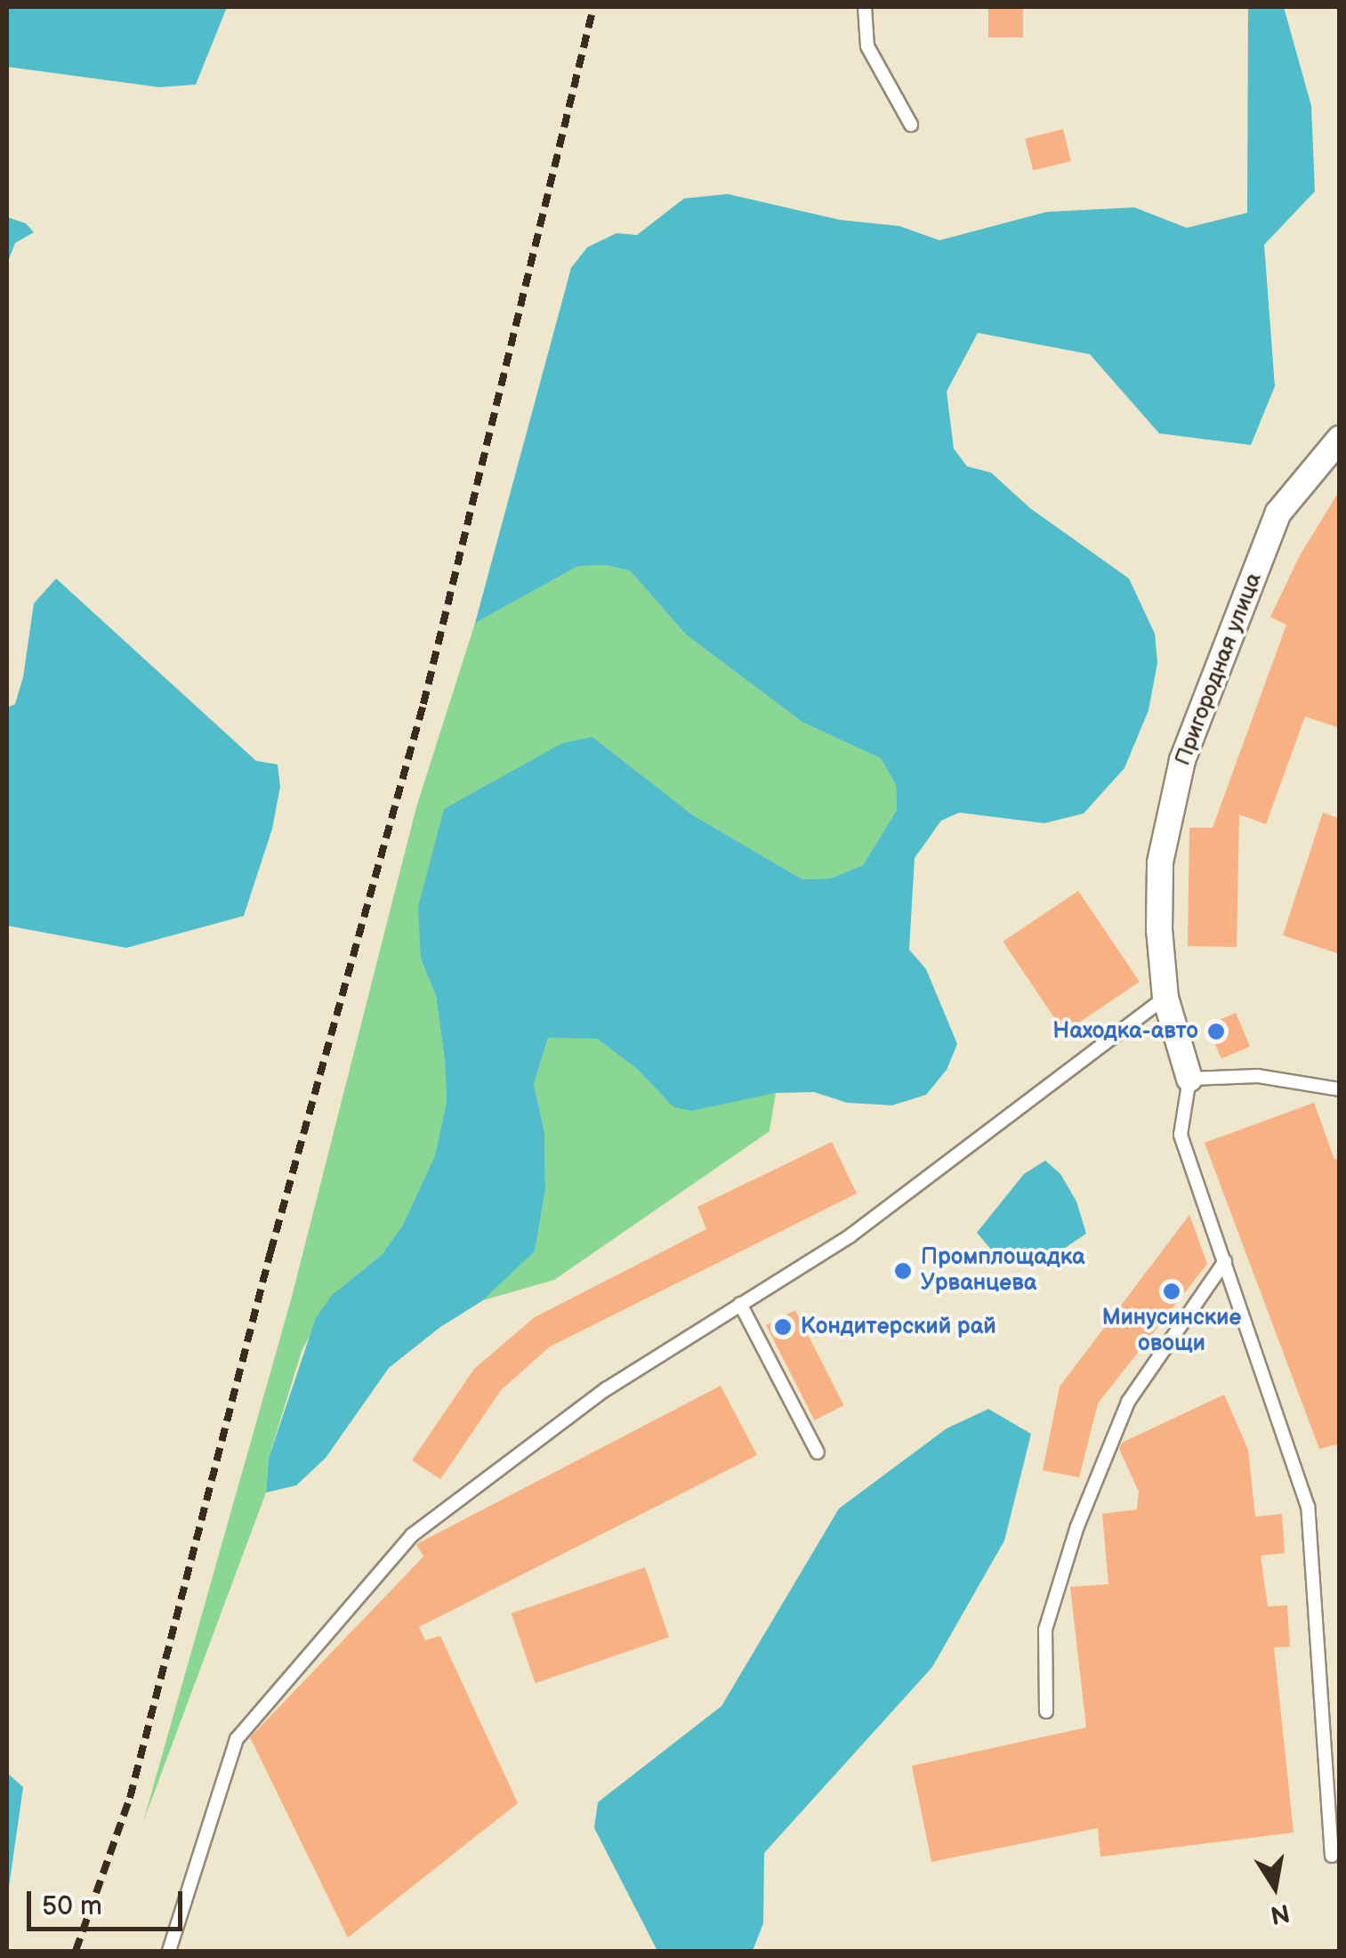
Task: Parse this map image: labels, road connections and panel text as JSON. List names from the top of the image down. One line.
{"streets":{"street":["Пригородная улица"]},"places":["Находка-авто","Промплощадка Урванцева","Минусинские овощи","Кондитерский рай"],"scale_bar":"50 m","north":"bottom"}
